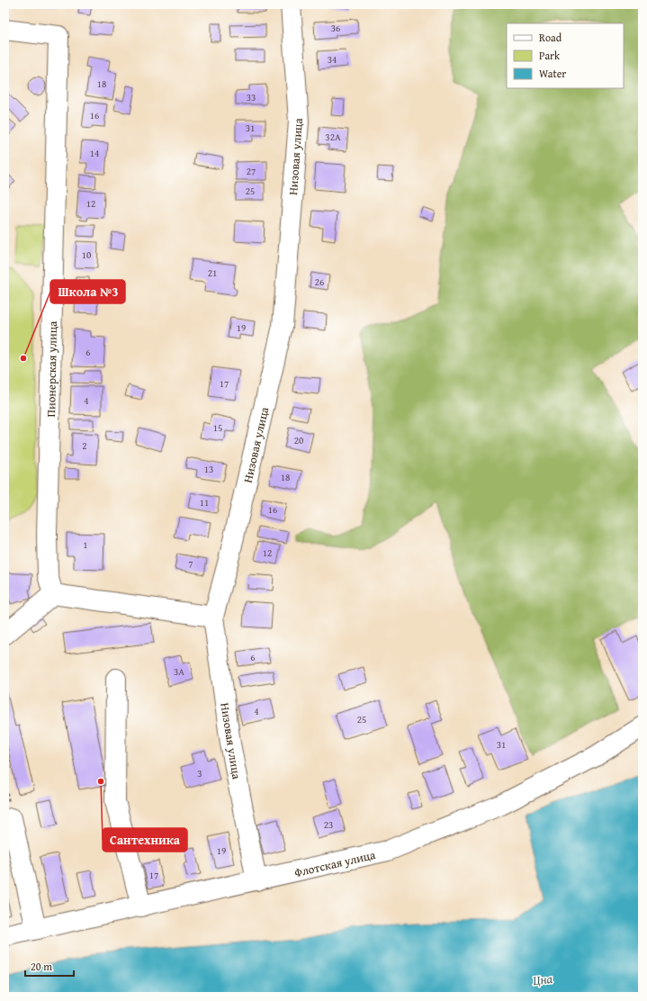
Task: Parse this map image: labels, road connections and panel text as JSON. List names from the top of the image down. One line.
{"streets":{"street":["Низовая улица","Пионерская улица","Флотская улица"]},"crossings":[["Низовая улица","Флотская улица"]],"water":["Цна"],"places":["Школа №3","Сантехника"],"house_numbers":["36","34","18","33","16","31","32А","14","27","25","12","10","21","26","19","6","17","4","15","20","2","13","18","11","16","1","12","7","6","3А","4","25","31","3","23","19","17"],"legend":["Road","Park","Water"],"scale_bar":"20 m"}
